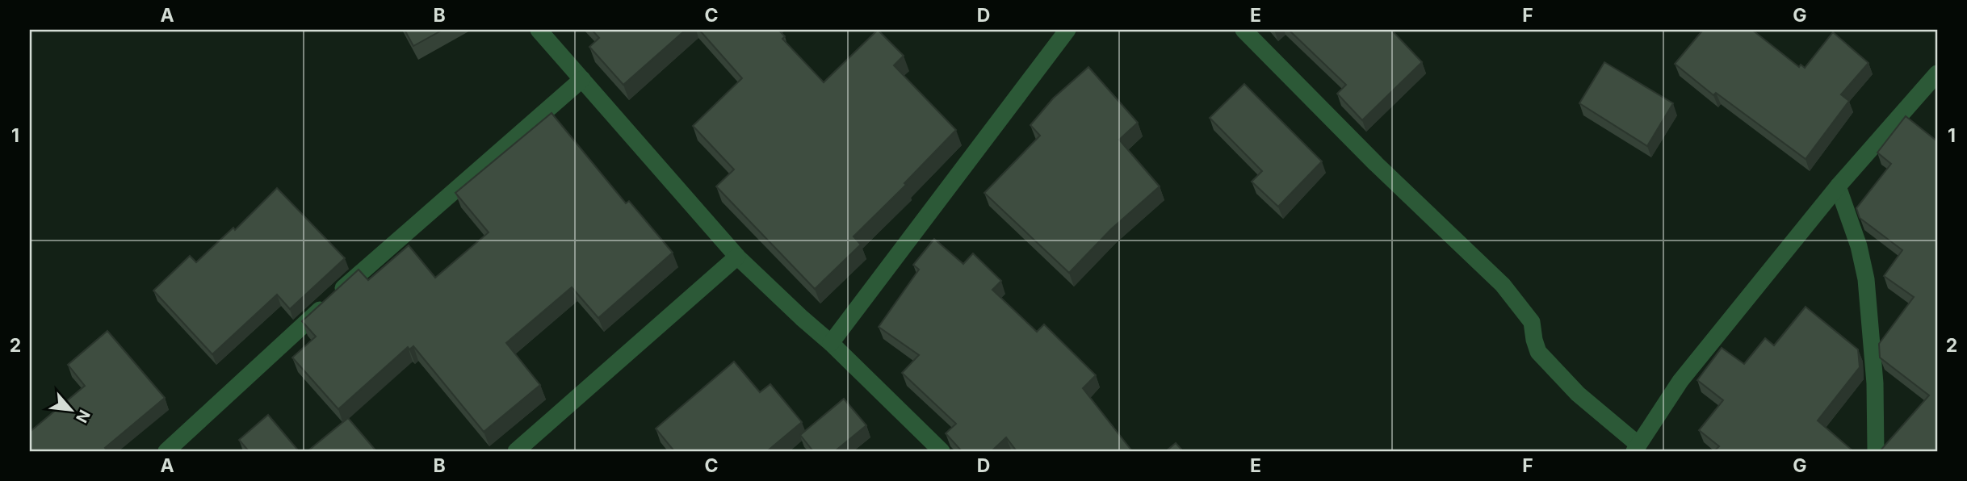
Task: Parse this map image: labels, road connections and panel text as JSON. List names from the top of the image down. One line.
{"north":"bottom right","grid":{"columns":["A","B","C","D","E","F","G"],"rows":["1","2"]}}
